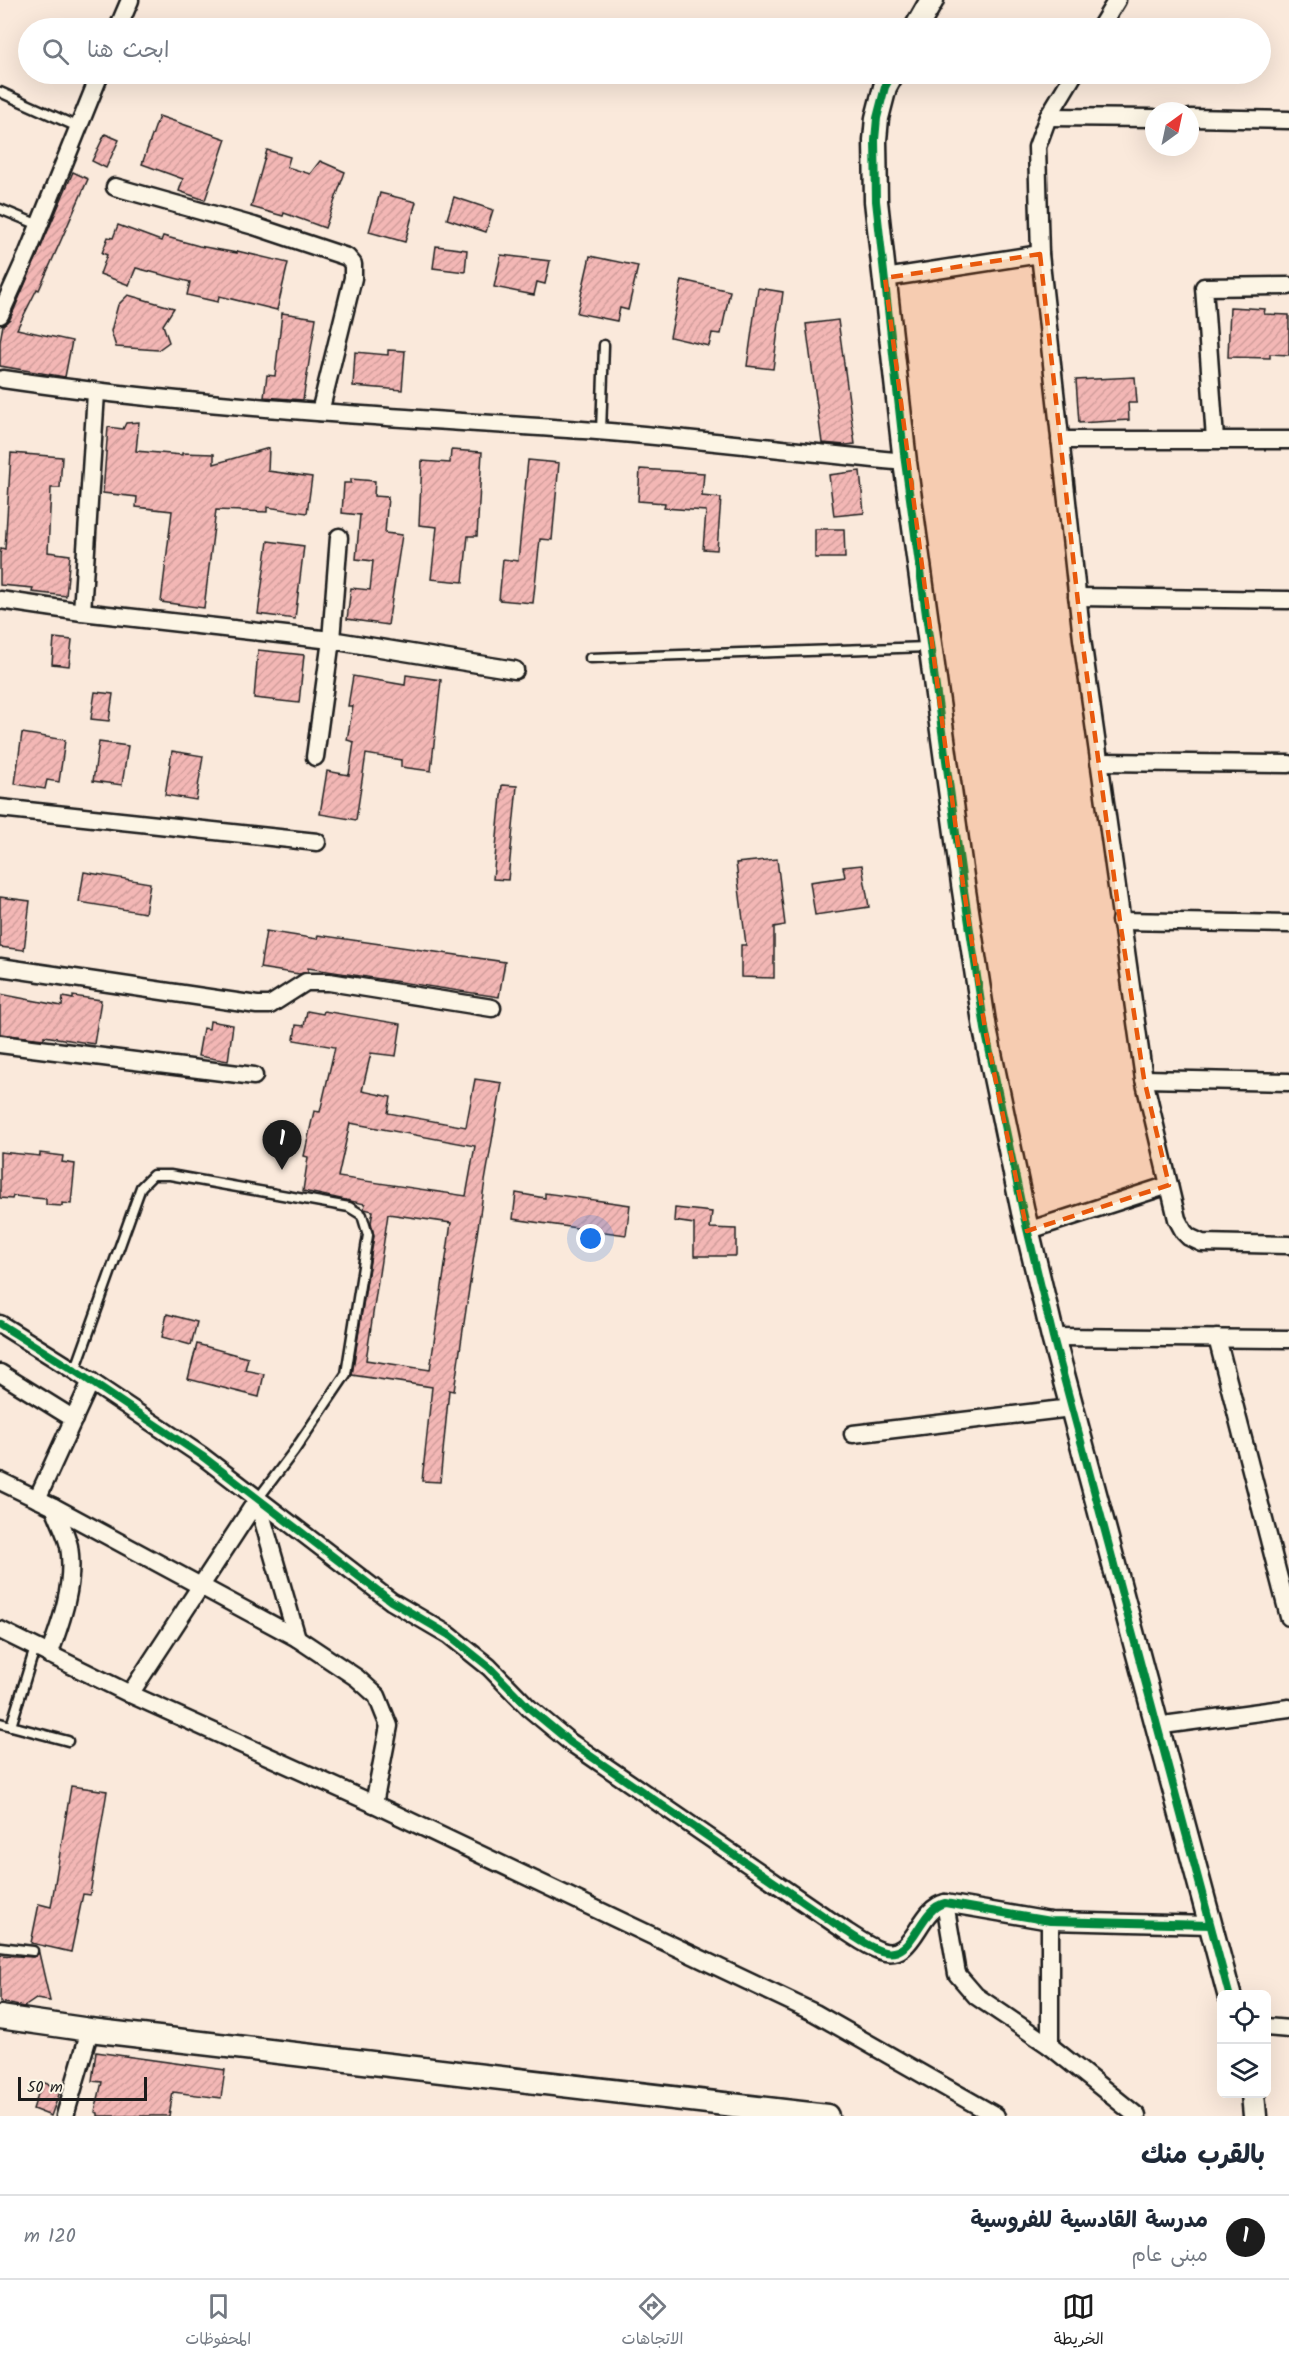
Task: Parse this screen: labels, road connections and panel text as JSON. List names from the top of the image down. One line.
{"scale_bar":"50 m","north":"top right","page":{"search":"ابحث هنا","pins":"1","scale":"50 m","heading":"بالقرب منك","list":[{"mark":"1","name":"مدرسة القادسية للفروسية","note":"مبنى عام","value":"120 m"}],"nav":["الخريطة","الاتجاهات","المحفوظات"]}}
